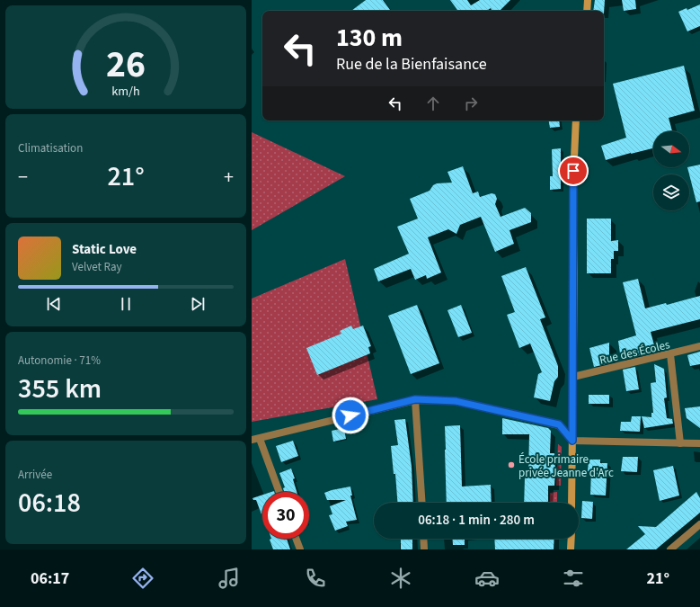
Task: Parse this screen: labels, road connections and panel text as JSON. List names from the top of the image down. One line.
{"streets":{"street":["Rue des Écoles"]},"places":["École primaire privée Jeanne d'Arc"],"north":"right","page":{"turn":["130 m","Rue de la Bienfaisance"],"tile":["Climatisation",["Autonomie · 71%","355 km"],["Arrivée","06:18"]],"heat":["−","21°","+"],"song":["Static Love","Velvet Ray"],"limit":"30","trip":"06:18 · 1 min · 280 m","tabs":["06:17","21°"],"gauge":["26","km/h"]}}
